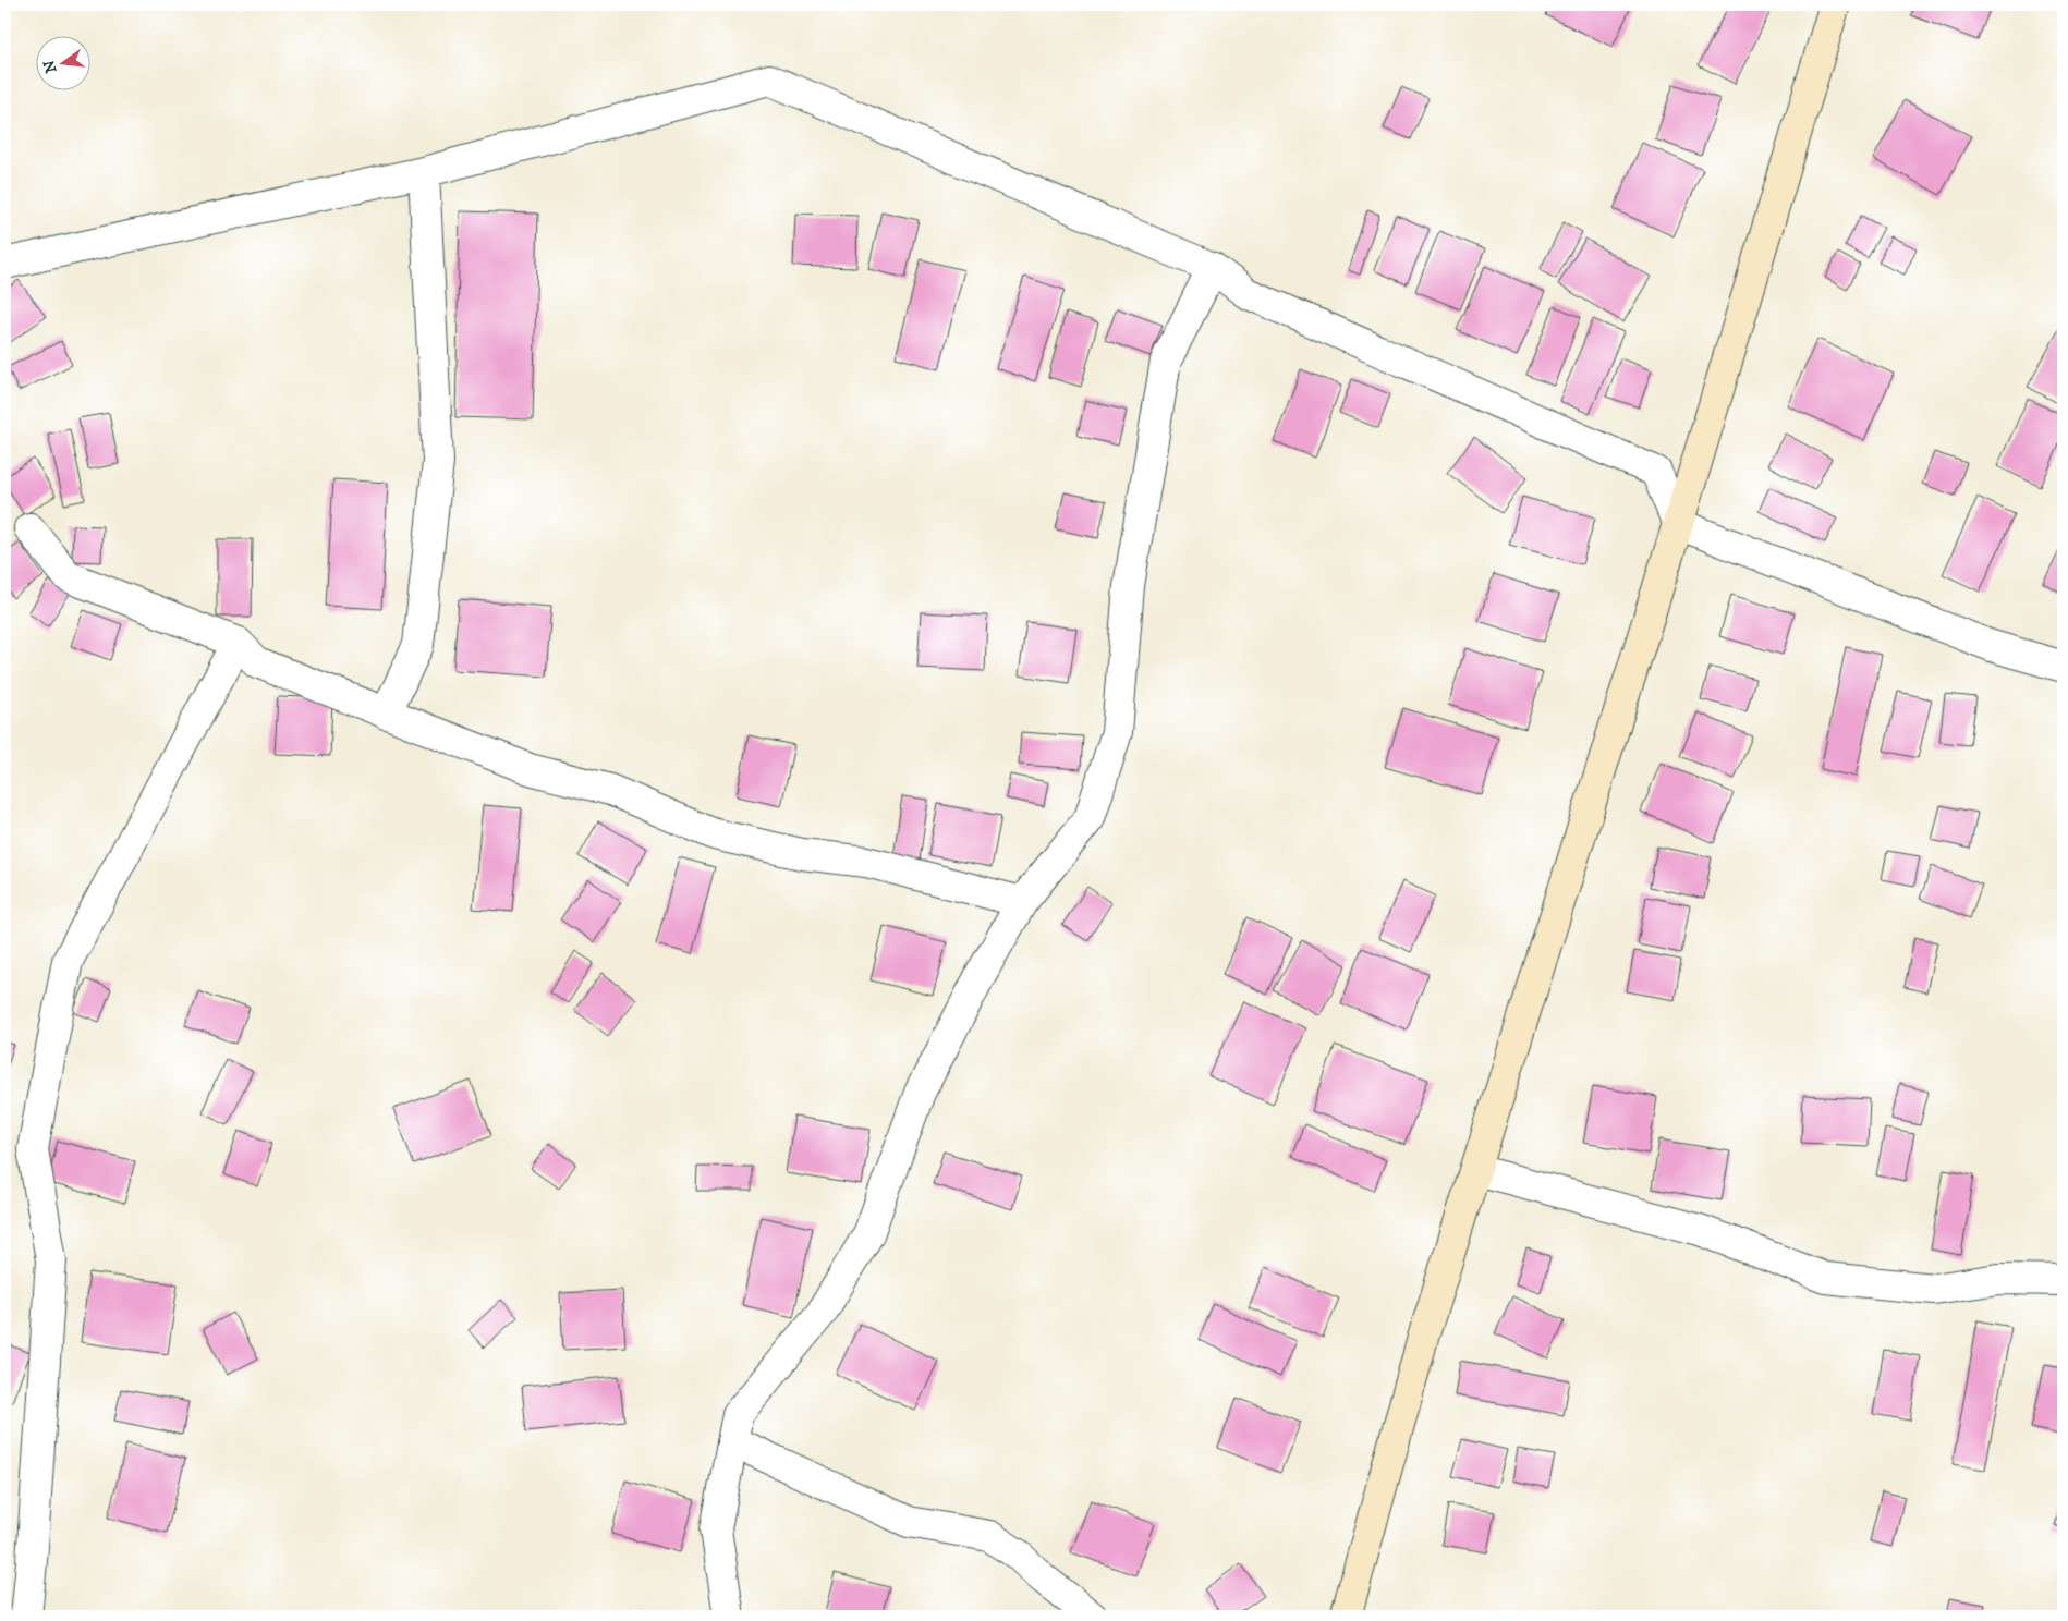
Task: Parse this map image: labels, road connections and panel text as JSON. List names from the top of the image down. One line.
{"north":"left"}
